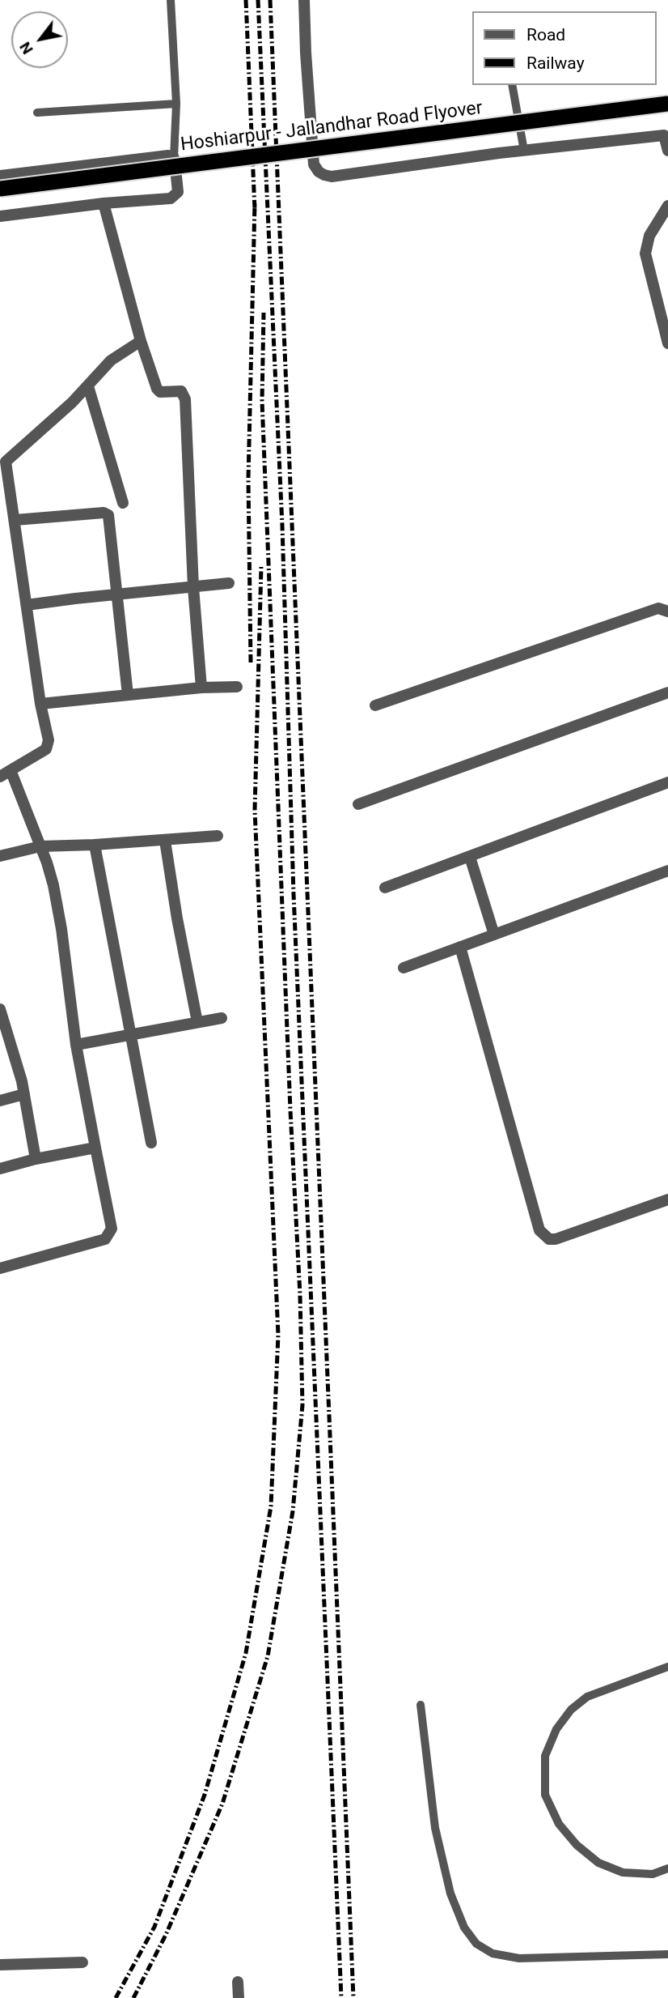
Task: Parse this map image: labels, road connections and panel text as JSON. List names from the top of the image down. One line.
{"streets":{"highway":["Hoshiarpur - Jallandhar Road Flyover"]},"legend":["Road","Railway"],"north":"bottom left"}
